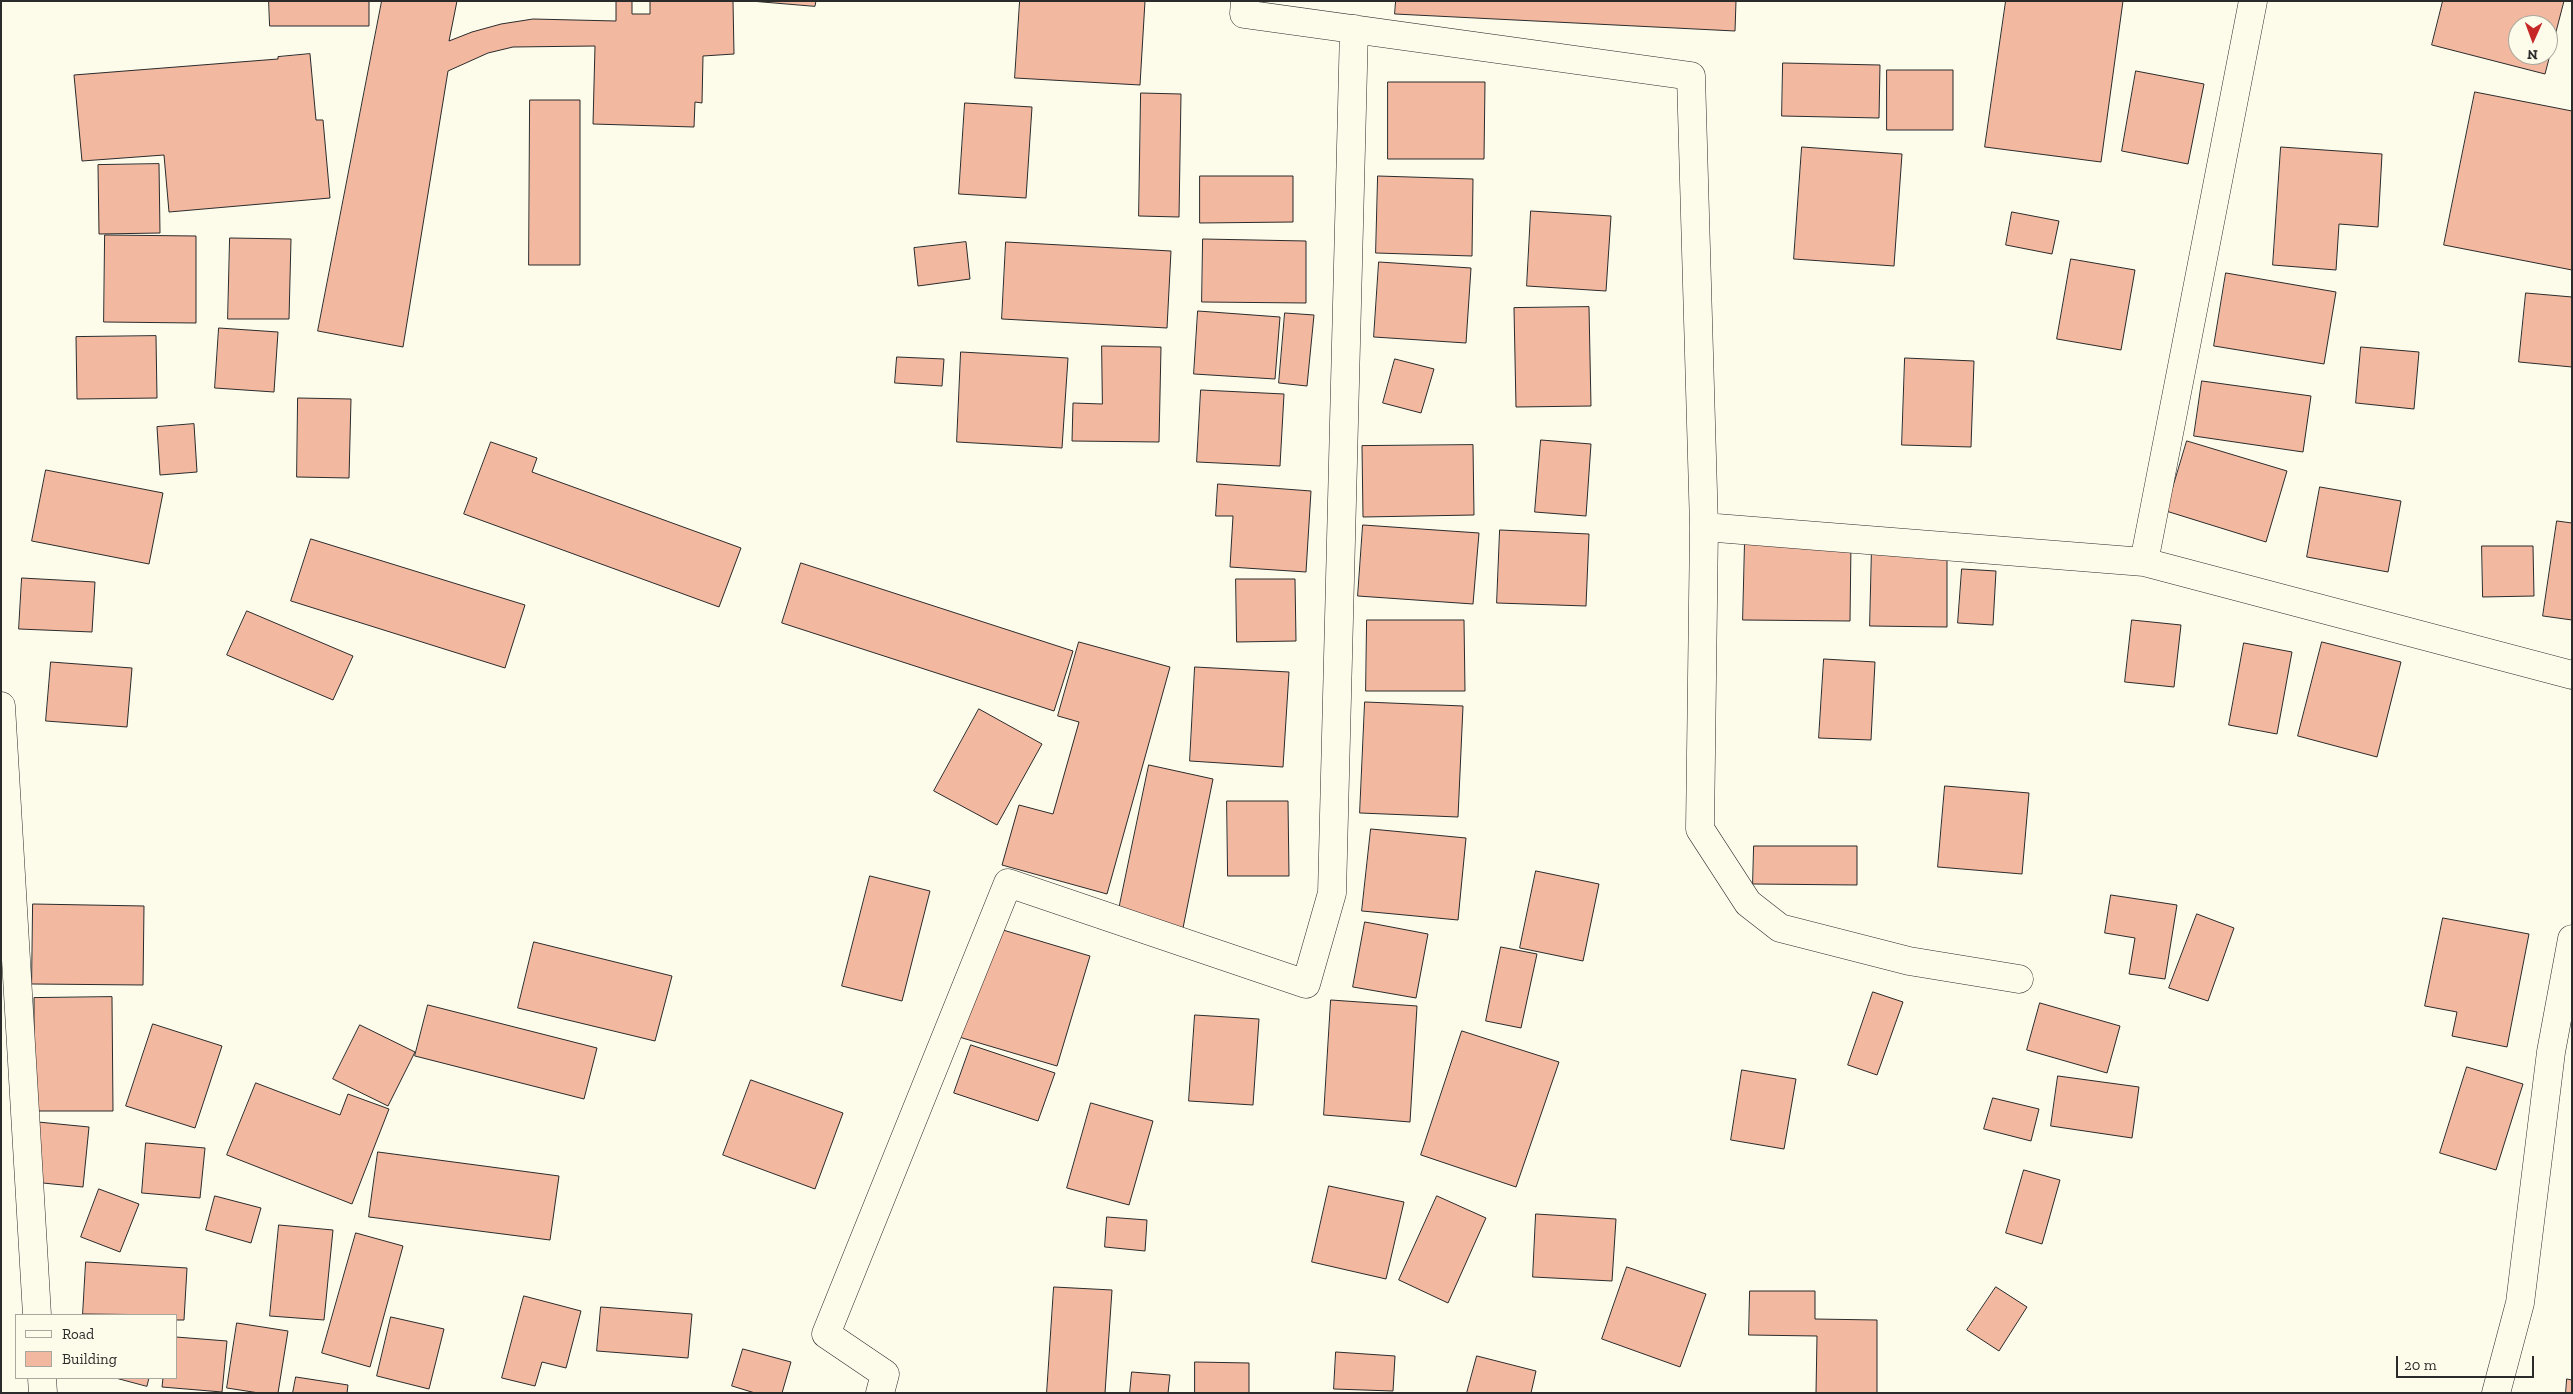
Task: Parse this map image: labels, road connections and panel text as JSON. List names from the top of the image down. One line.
{"legend":["Road","Building"],"scale_bar":"20 m","north":"bottom"}
